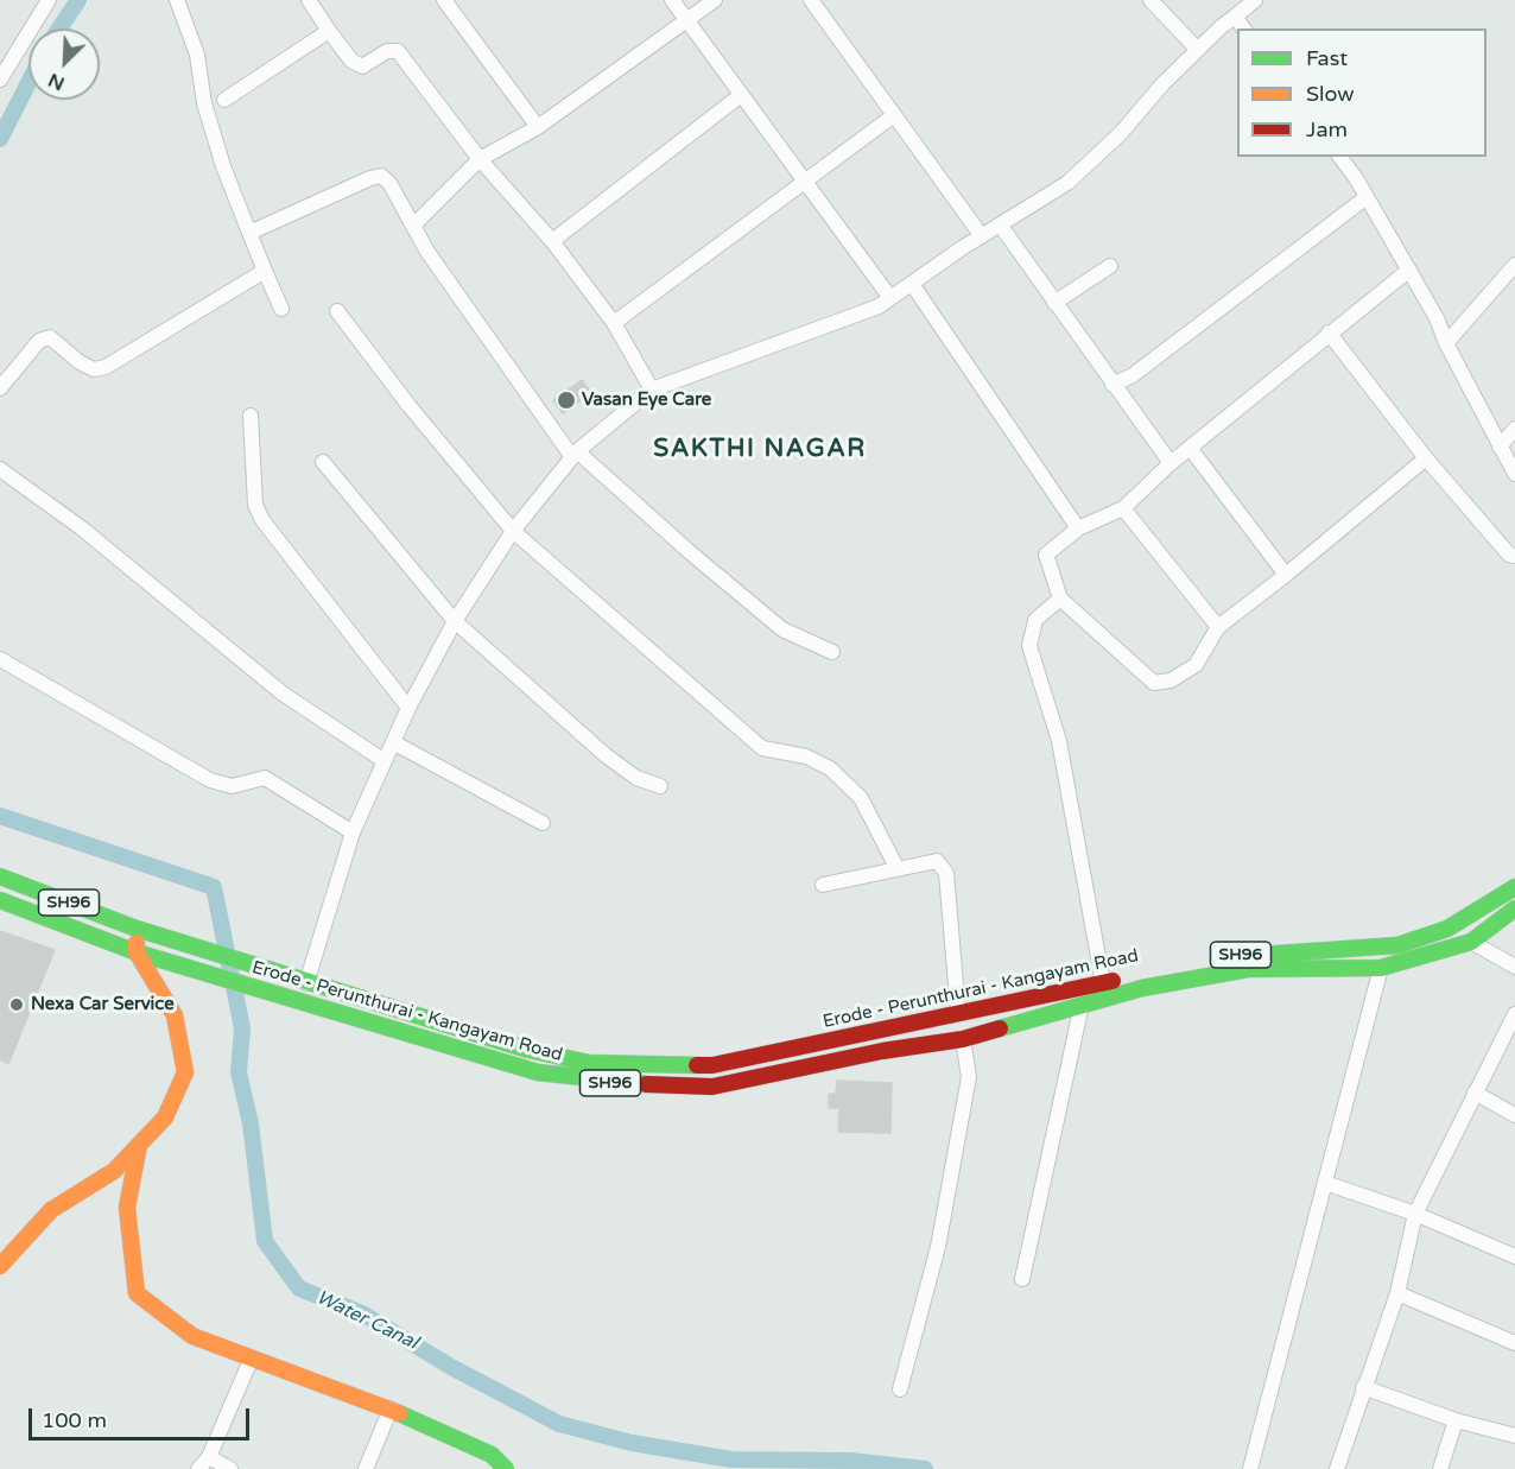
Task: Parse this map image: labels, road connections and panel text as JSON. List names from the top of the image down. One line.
{"streets":{"main road":["SH96","Erode - Perunthurai - Kangayam Road"]},"districts":["SAKTHI NAGAR"],"water":["Water Canal"],"places":["Vasan Eye Care","Nexa Car Service"],"legend":["Fast","Slow","Jam"],"scale_bar":"100 m","north":"bottom left"}
